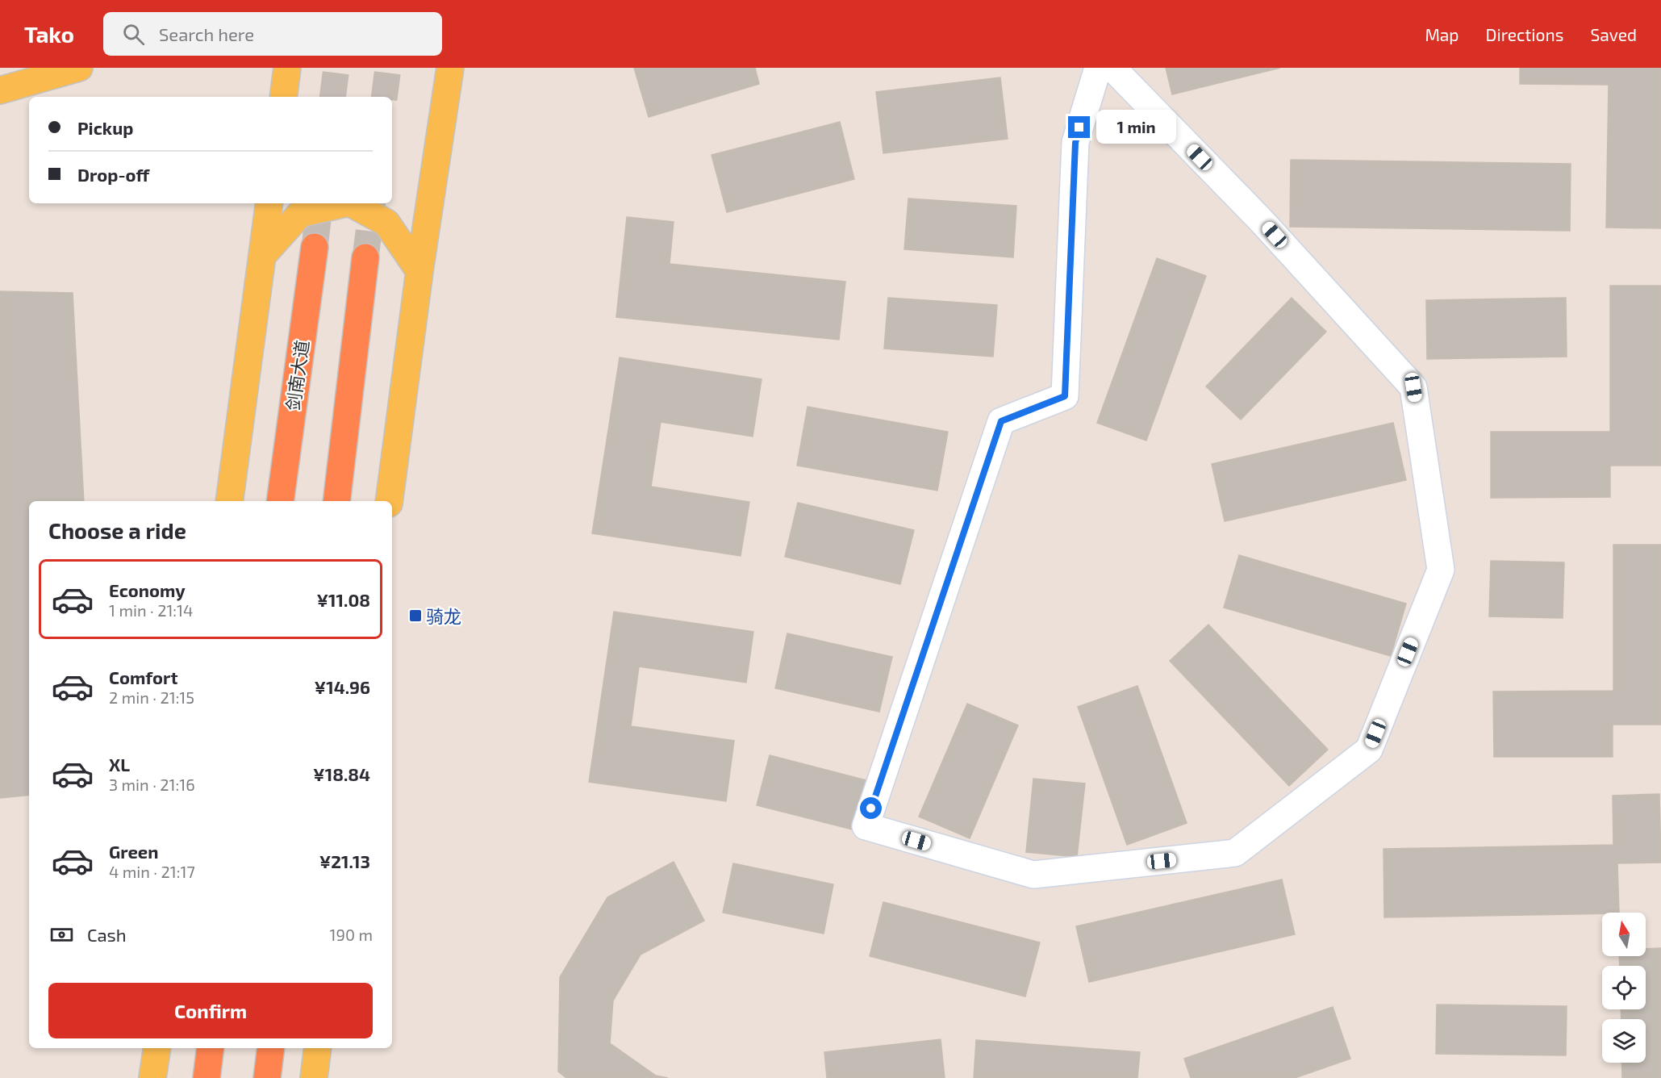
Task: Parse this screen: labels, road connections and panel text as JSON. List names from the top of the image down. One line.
{"streets":{"highway":["剑南大道"]},"places":{"transit":["骑龙"]},"north":"top","page":{"header":"Tako","search":"Search here","nav":["Map","Directions","Saved"],"banner":["Pickup","Drop-off"],"bubble":"1 min","heading":"Choose a ride","list":[{"name":"Economy","note":"1 min · 21:14","value":"¥11.08"},{"name":"Comfort","note":"2 min · 21:15","value":"¥14.96"},{"name":"XL","note":"3 min · 21:16","value":"¥18.84"},{"name":"Green","note":"4 min · 21:17","value":"¥21.13"}],"pay":["Cash","190 m"],"buttons":"Confirm"}}
